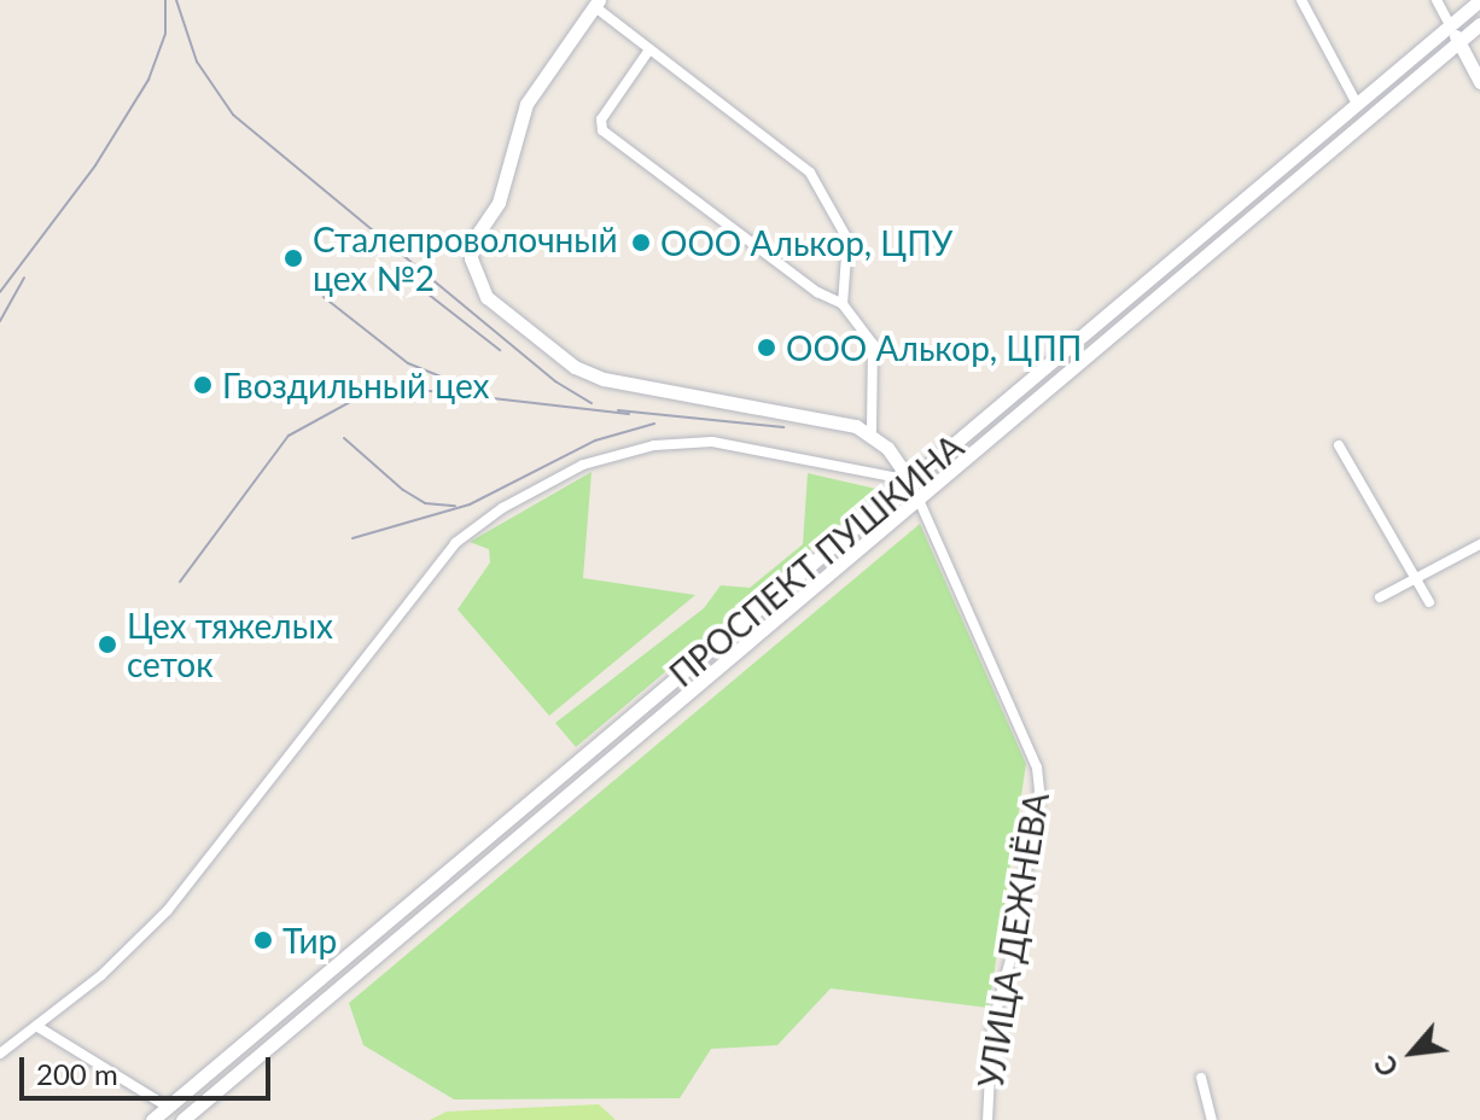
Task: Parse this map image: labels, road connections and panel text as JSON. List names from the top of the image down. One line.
{"streets":{"main road":["ПРОСПЕКТ ПУШКИНА"],"street":["УЛИЦА ДЕЖНЁВА"]},"crossings":[["ПРОСПЕКТ ПУШКИНА","УЛИЦА ДЕЖНЁВА"]],"places":["ООО Алькор, ЦПУ","Сталепроволочный цех №2","ООО Алькор, ЦПП","Гвоздильный цех","Цех тяжелых сеток","Тир"],"scale_bar":"200 m","north":"bottom left"}
